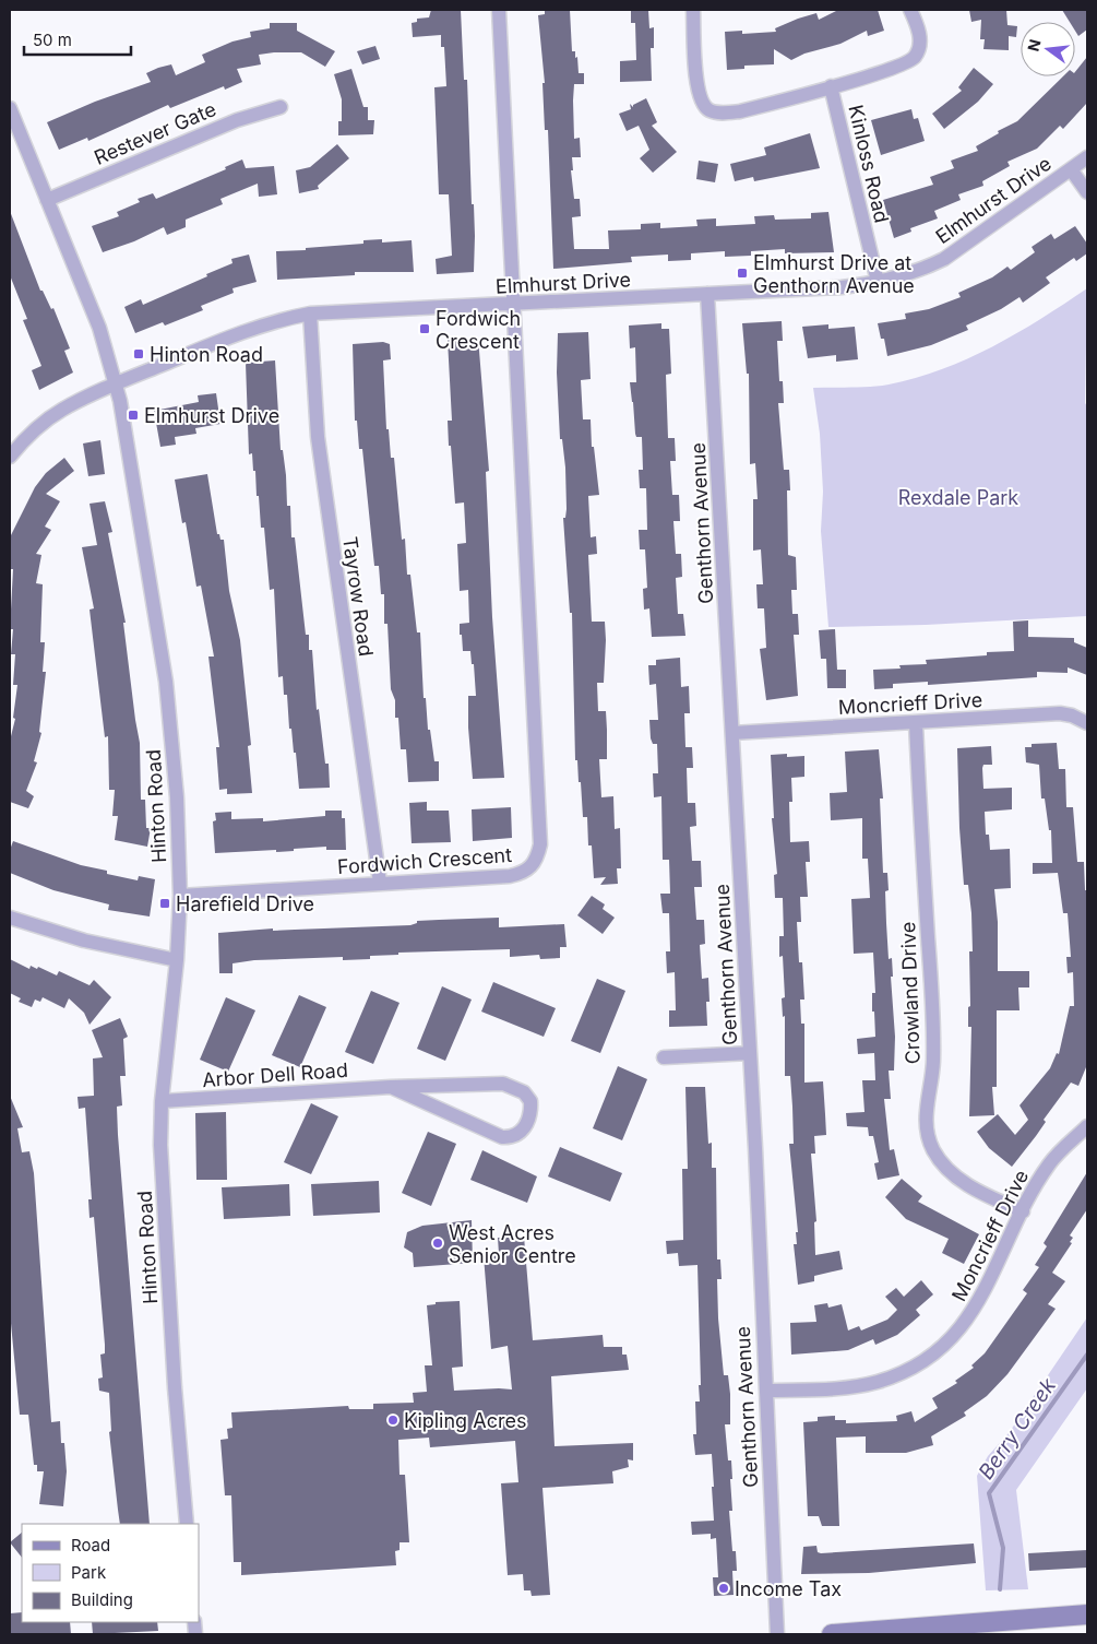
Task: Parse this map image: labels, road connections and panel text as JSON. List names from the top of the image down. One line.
{"streets":{"street":["Restever Gate","Kinloss Road","Elmhurst Drive","Genthorn Avenue","Tayrow Road","Moncrieff Drive","Hinton Road","Fordwich Crescent","Crowland Drive","Arbor Dell Road"]},"crossings":[["Restever Gate","Hinton Road"],["Kinloss Road","Elmhurst Drive"],["Elmhurst Drive","Genthorn Avenue"],["Elmhurst Drive","Tayrow Road"],["Elmhurst Drive","Hinton Road"],["Elmhurst Drive","Fordwich Crescent"],["Genthorn Avenue","Moncrieff Drive"],["Tayrow Road","Fordwich Crescent"],["Moncrieff Drive","Crowland Drive"],["Hinton Road","Fordwich Crescent"],["Hinton Road","Arbor Dell Road"]],"water":["Berry Creek"],"parks":["Rexdale Park"],"places":{"transit":["Elmhurst Drive at Genthorn Avenue","Fordwich Crescent","Hinton Road","Elmhurst Drive","Harefield Drive"],"other":["West Acres Senior Centre","Kipling Acres","Income Tax"]},"legend":["Road","Park","Building"],"scale_bar":"50 m","north":"left"}
